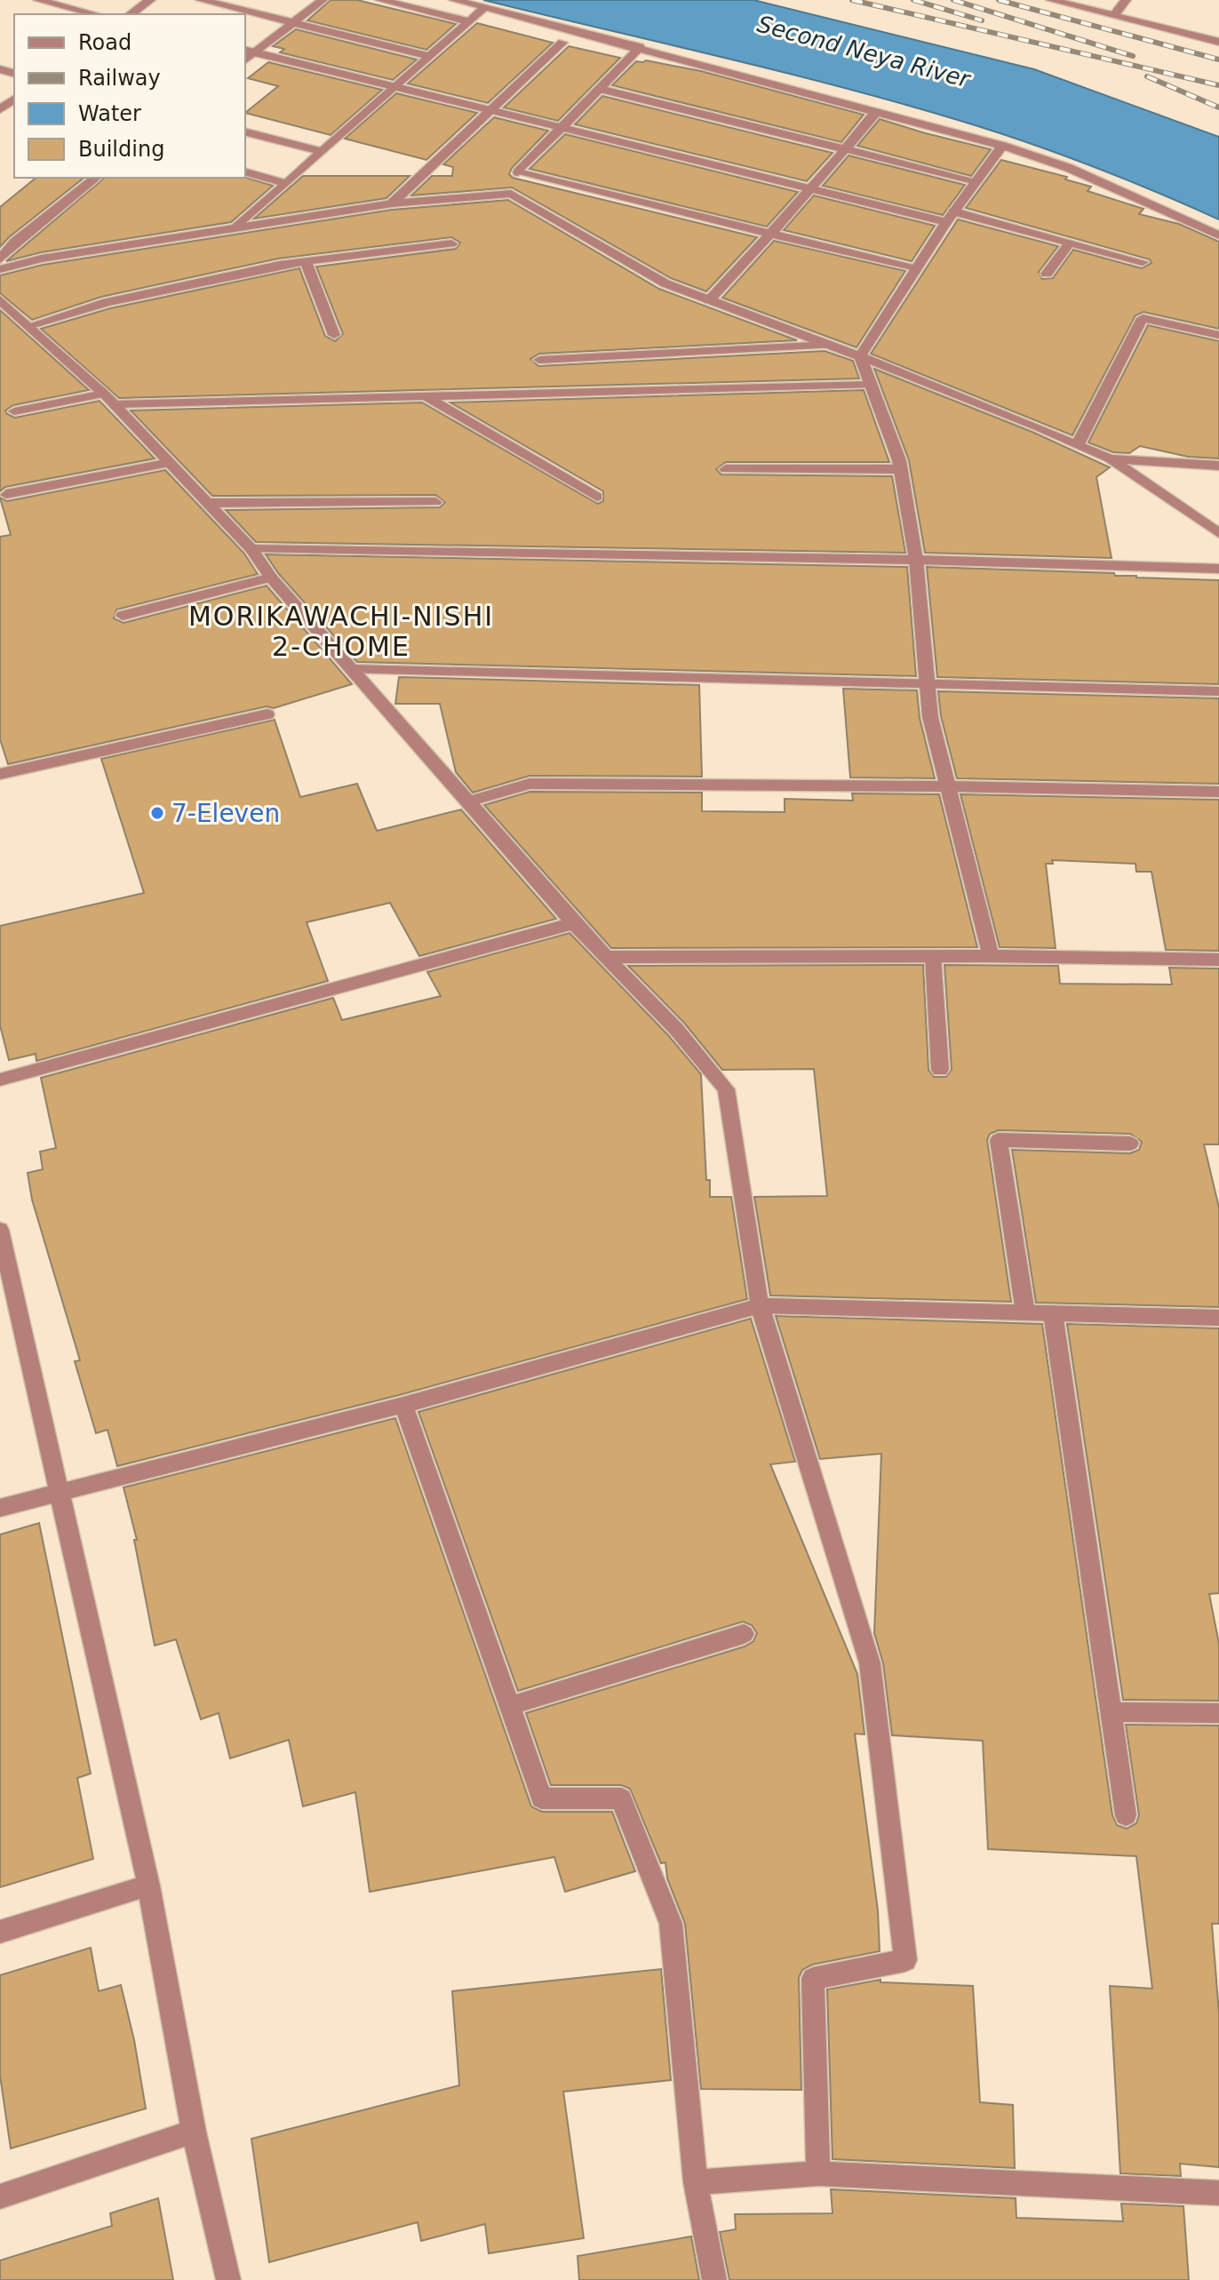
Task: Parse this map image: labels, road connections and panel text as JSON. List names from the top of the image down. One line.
{"districts":["MORIKAWACHI-NISHI 2-CHOME"],"water":["Second Neya River"],"places":["7-Eleven"],"legend":["Road","Railway","Water","Building"]}
